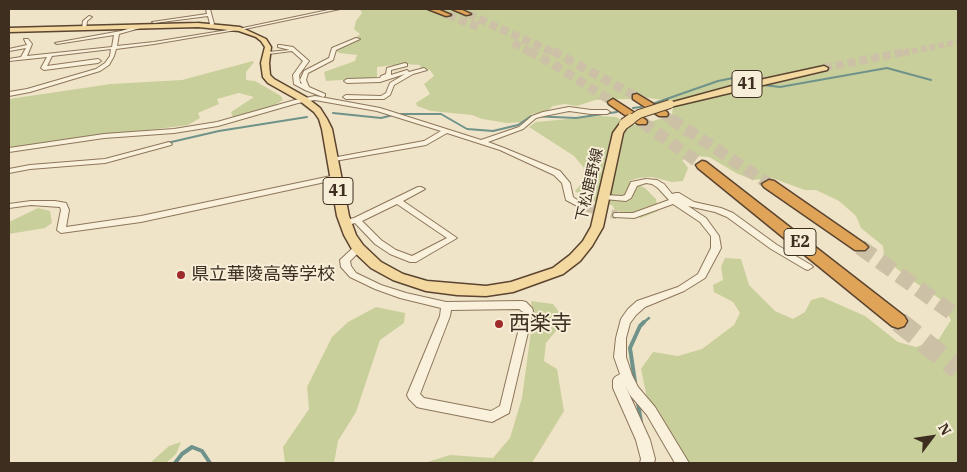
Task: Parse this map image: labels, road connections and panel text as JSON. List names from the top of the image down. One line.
{"streets":{"highway":["E2"],"main road":["41","下松鹿野線"]},"places":["県立華陵高等学校","西楽寺"],"north":"top right"}
